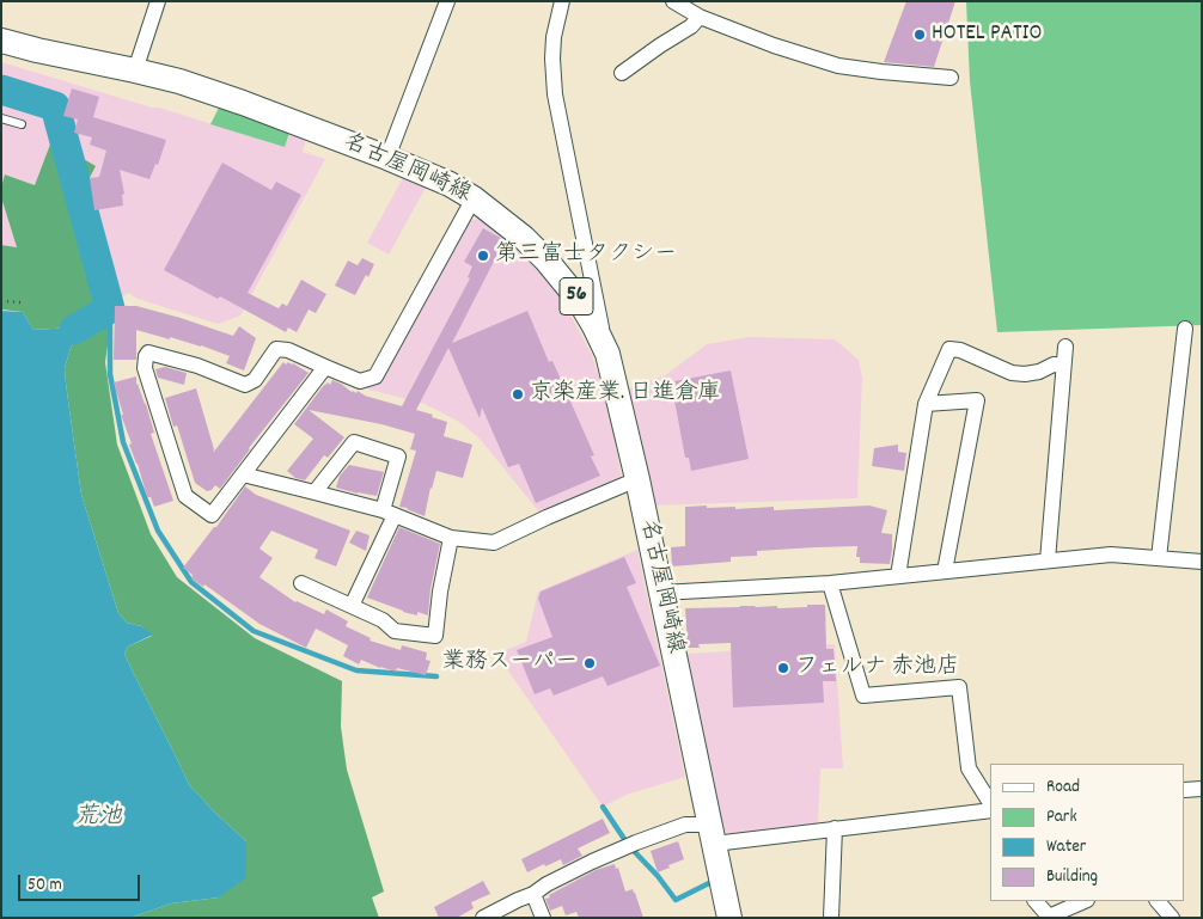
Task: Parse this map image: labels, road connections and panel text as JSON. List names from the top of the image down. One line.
{"streets":{"main road":["名古屋岡崎線","56"]},"water":["荒池"],"places":["HOTEL PATIO","第三富士タクシー","京楽産業. 日進倉庫","業務スーパー","フェルナ 赤池店"],"legend":["Road","Park","Water","Building"],"scale_bar":"50 m"}
